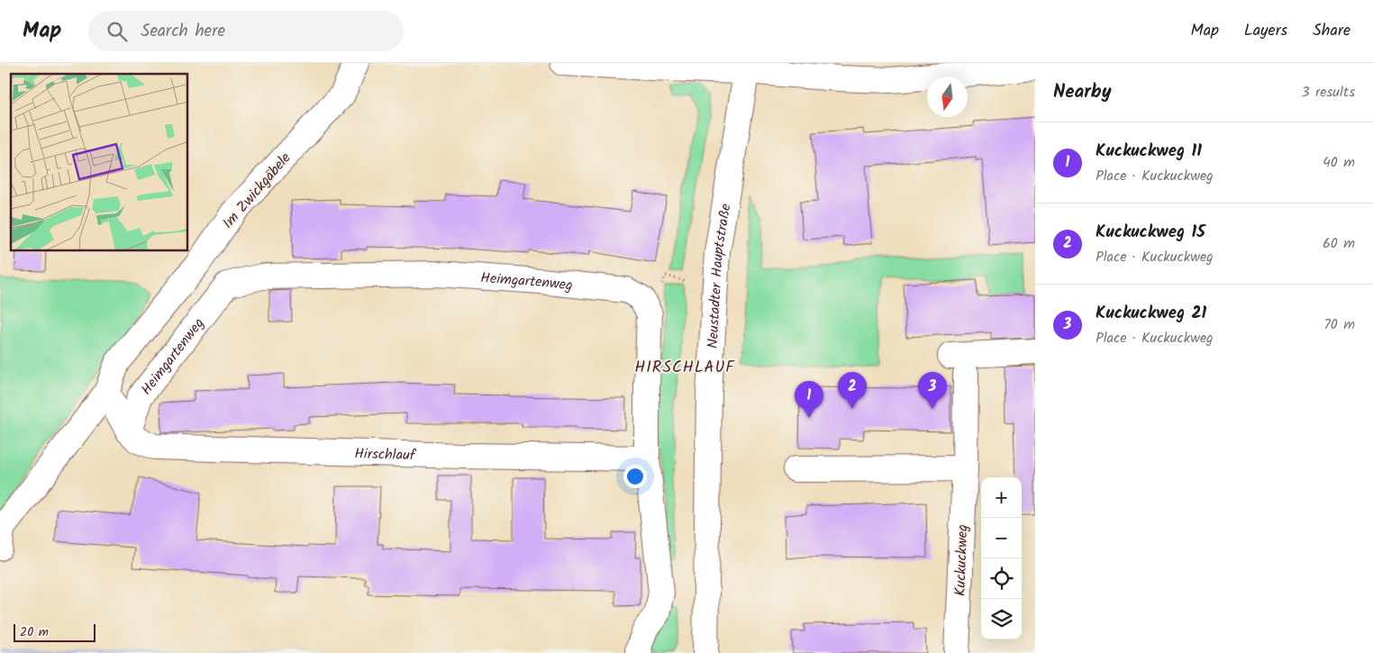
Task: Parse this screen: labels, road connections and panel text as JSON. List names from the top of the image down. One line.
{"streets":{"street":["Im Zwickgäbele","Neustadter Hauptstraße","Heimgartenweg","Hirschlauf","Kuckuckweg"]},"crossings":[["Heimgartenweg","Hirschlauf"]],"districts":["HIRSCHLAUF"],"scale_bar":"20 m","north":"bottom","page":{"header":"Map","search":"Search here","nav":["Map","Layers","Share"],"heading":["Nearby","3 results"],"list":[{"mark":"1","name":"Kuckuckweg 11","note":"Place · Kuckuckweg","value":"40 m"},{"mark":"2","name":"Kuckuckweg 15","note":"Place · Kuckuckweg","value":"60 m"},{"mark":"3","name":"Kuckuckweg 21","note":"Place · Kuckuckweg","value":"70 m"}],"pins":["2","3","1"],"map_buttons":["+","−"],"scale":"20 m"}}
